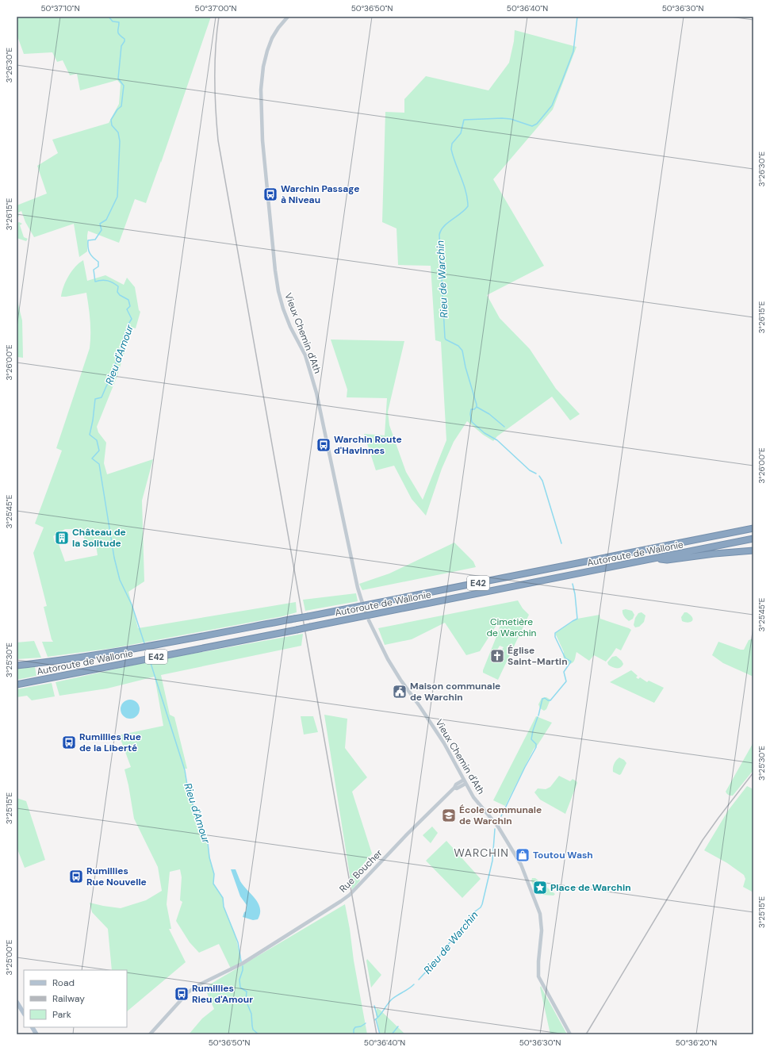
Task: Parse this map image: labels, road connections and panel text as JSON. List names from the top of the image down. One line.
{"streets":{"highway":["Autoroute de Wallonie","E42"],"street":["Vieux Chemin d'Ath","Rue Boucher"]},"crossings":[["Vieux Chemin d'Ath","Rue Boucher"]],"districts":["WARCHIN"],"water":["Rieu de Warchin","Rieu d'Amour"],"parks":["Cimetière de Warchin"],"places":{"bus stop":["Warchin Passage à Niveau","Warchin Route d'Havinnes","Rumillies Rue de la Liberté","Rumillies Rue Nouvelle","Rumillies Rieu d'Amour"],"building":["Château de la Solitude"],"church":["Église Saint-Martin"],"public building":["Maison communale de Warchin"],"school or university":["École communale de Warchin"],"shop":["Toutou Wash"],"place":["Place de Warchin"]},"legend":["Road","Railway","Park"],"coordinates":["50°37'10\"N","50°37'00\"N","50°36'50\"N","50°36'40\"N","50°36'30\"N","3°26'30\"E","3°26'15\"E","3°26'00\"E","3°25'45\"E","3°25'30\"E","3°25'15\"E","3°25'00\"E","50°36'20\"N"]}
